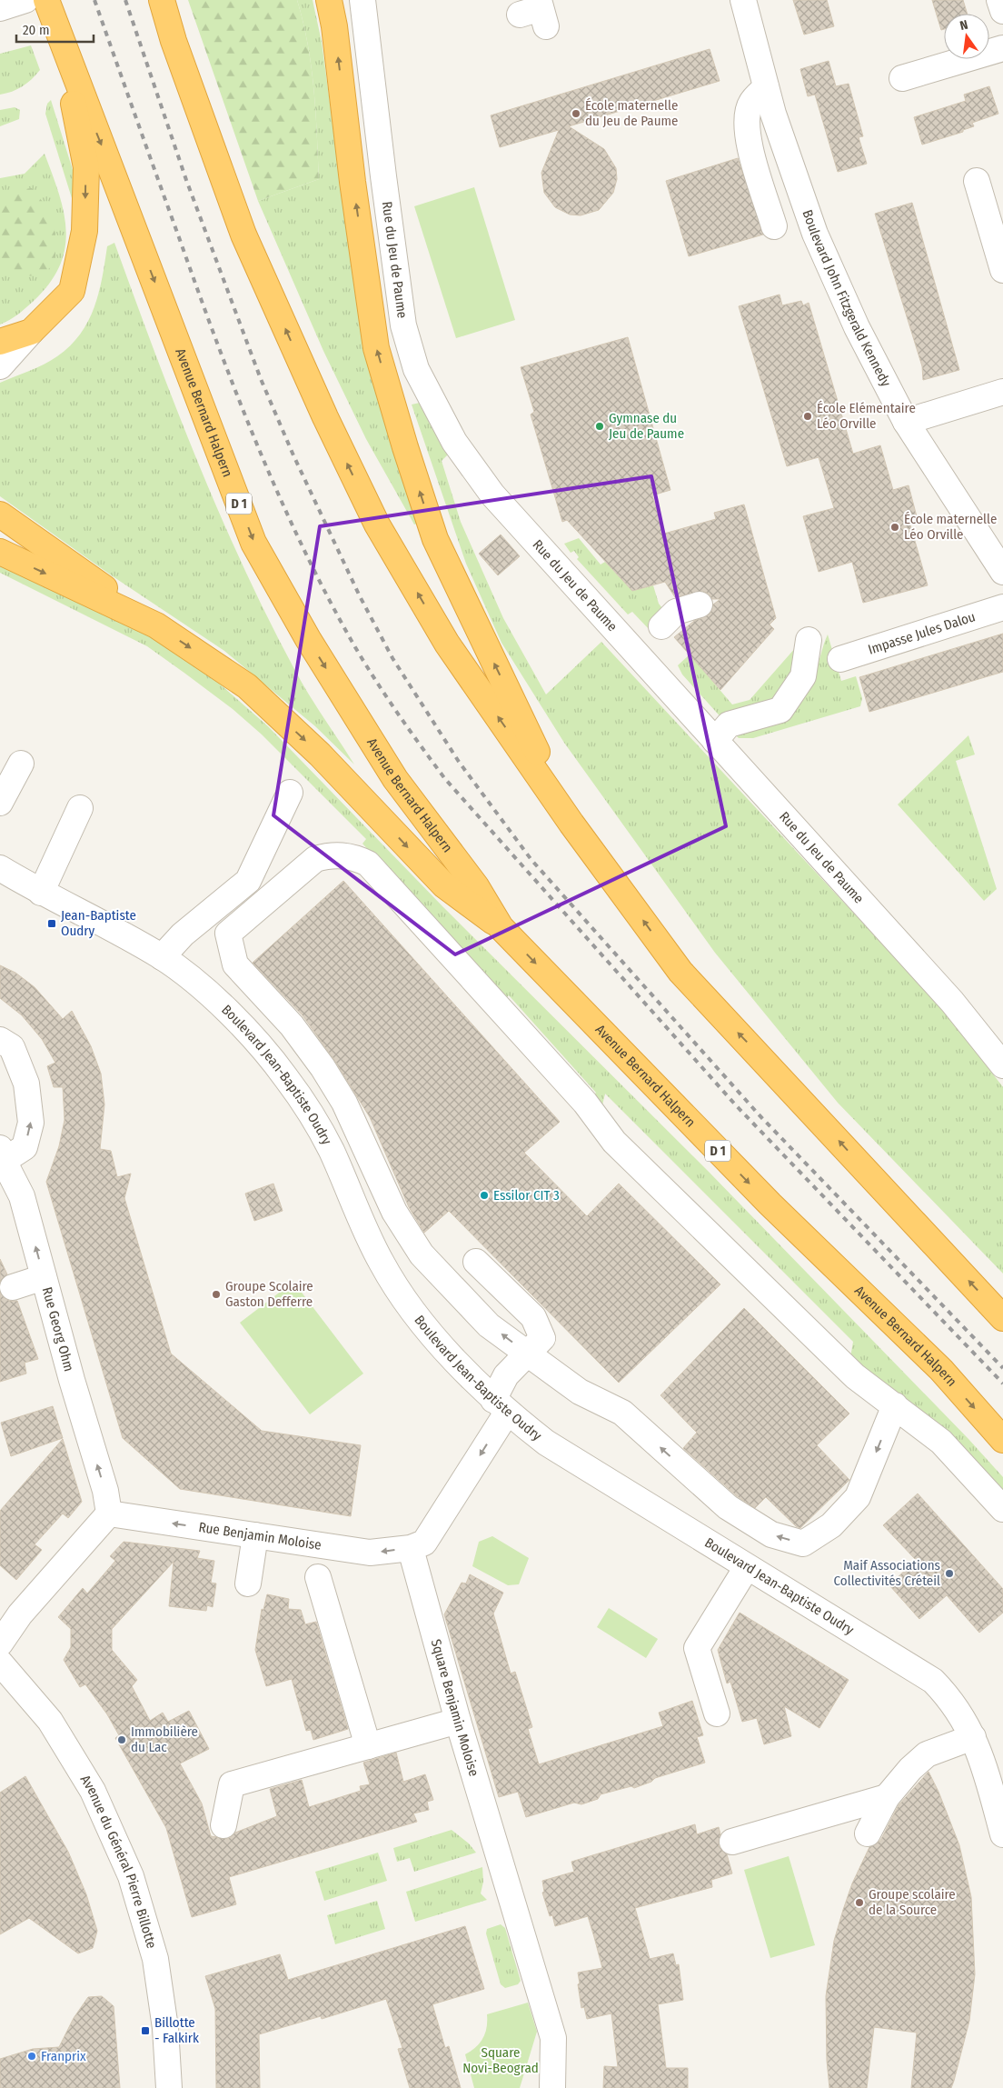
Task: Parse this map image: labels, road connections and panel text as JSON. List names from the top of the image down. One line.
{"streets":{"highway":["Avenue Bernard Halpern","D 1"],"street":["Rue du Jeu de Paume","Boulevard John Fitzgerald Kennedy","Impasse Jules Dalou","Boulevard Jean-Baptiste Oudry","Rue Georg Ohm","Rue Benjamin Moloise","Square Benjamin Moloise","Avenue du Général Pierre Billotte"]},"crossings":[["Boulevard Jean-Baptiste Oudry","Rue Benjamin Moloise"],["Rue Georg Ohm","Rue Benjamin Moloise"]],"one_way":["Rue Georg Ohm","Rue Benjamin Moloise"],"parks":["Square Novi-Beograd"],"places":{"other":["École maternelle du Jeu de Paume","École Elémentaire Léo Orville","Gymnase du Jeu de Paume","École maternelle Léo Orville","Essilor CIT 3","Groupe Scolaire Gaston Defferre","Maif Associations Collectivités Créteil","Immobilière du Lac","Groupe scolaire de la Source","Franprix"],"transit":["Jean-Baptiste Oudry","Billotte - Falkirk"]},"scale_bar":"20 m","north":"top"}
